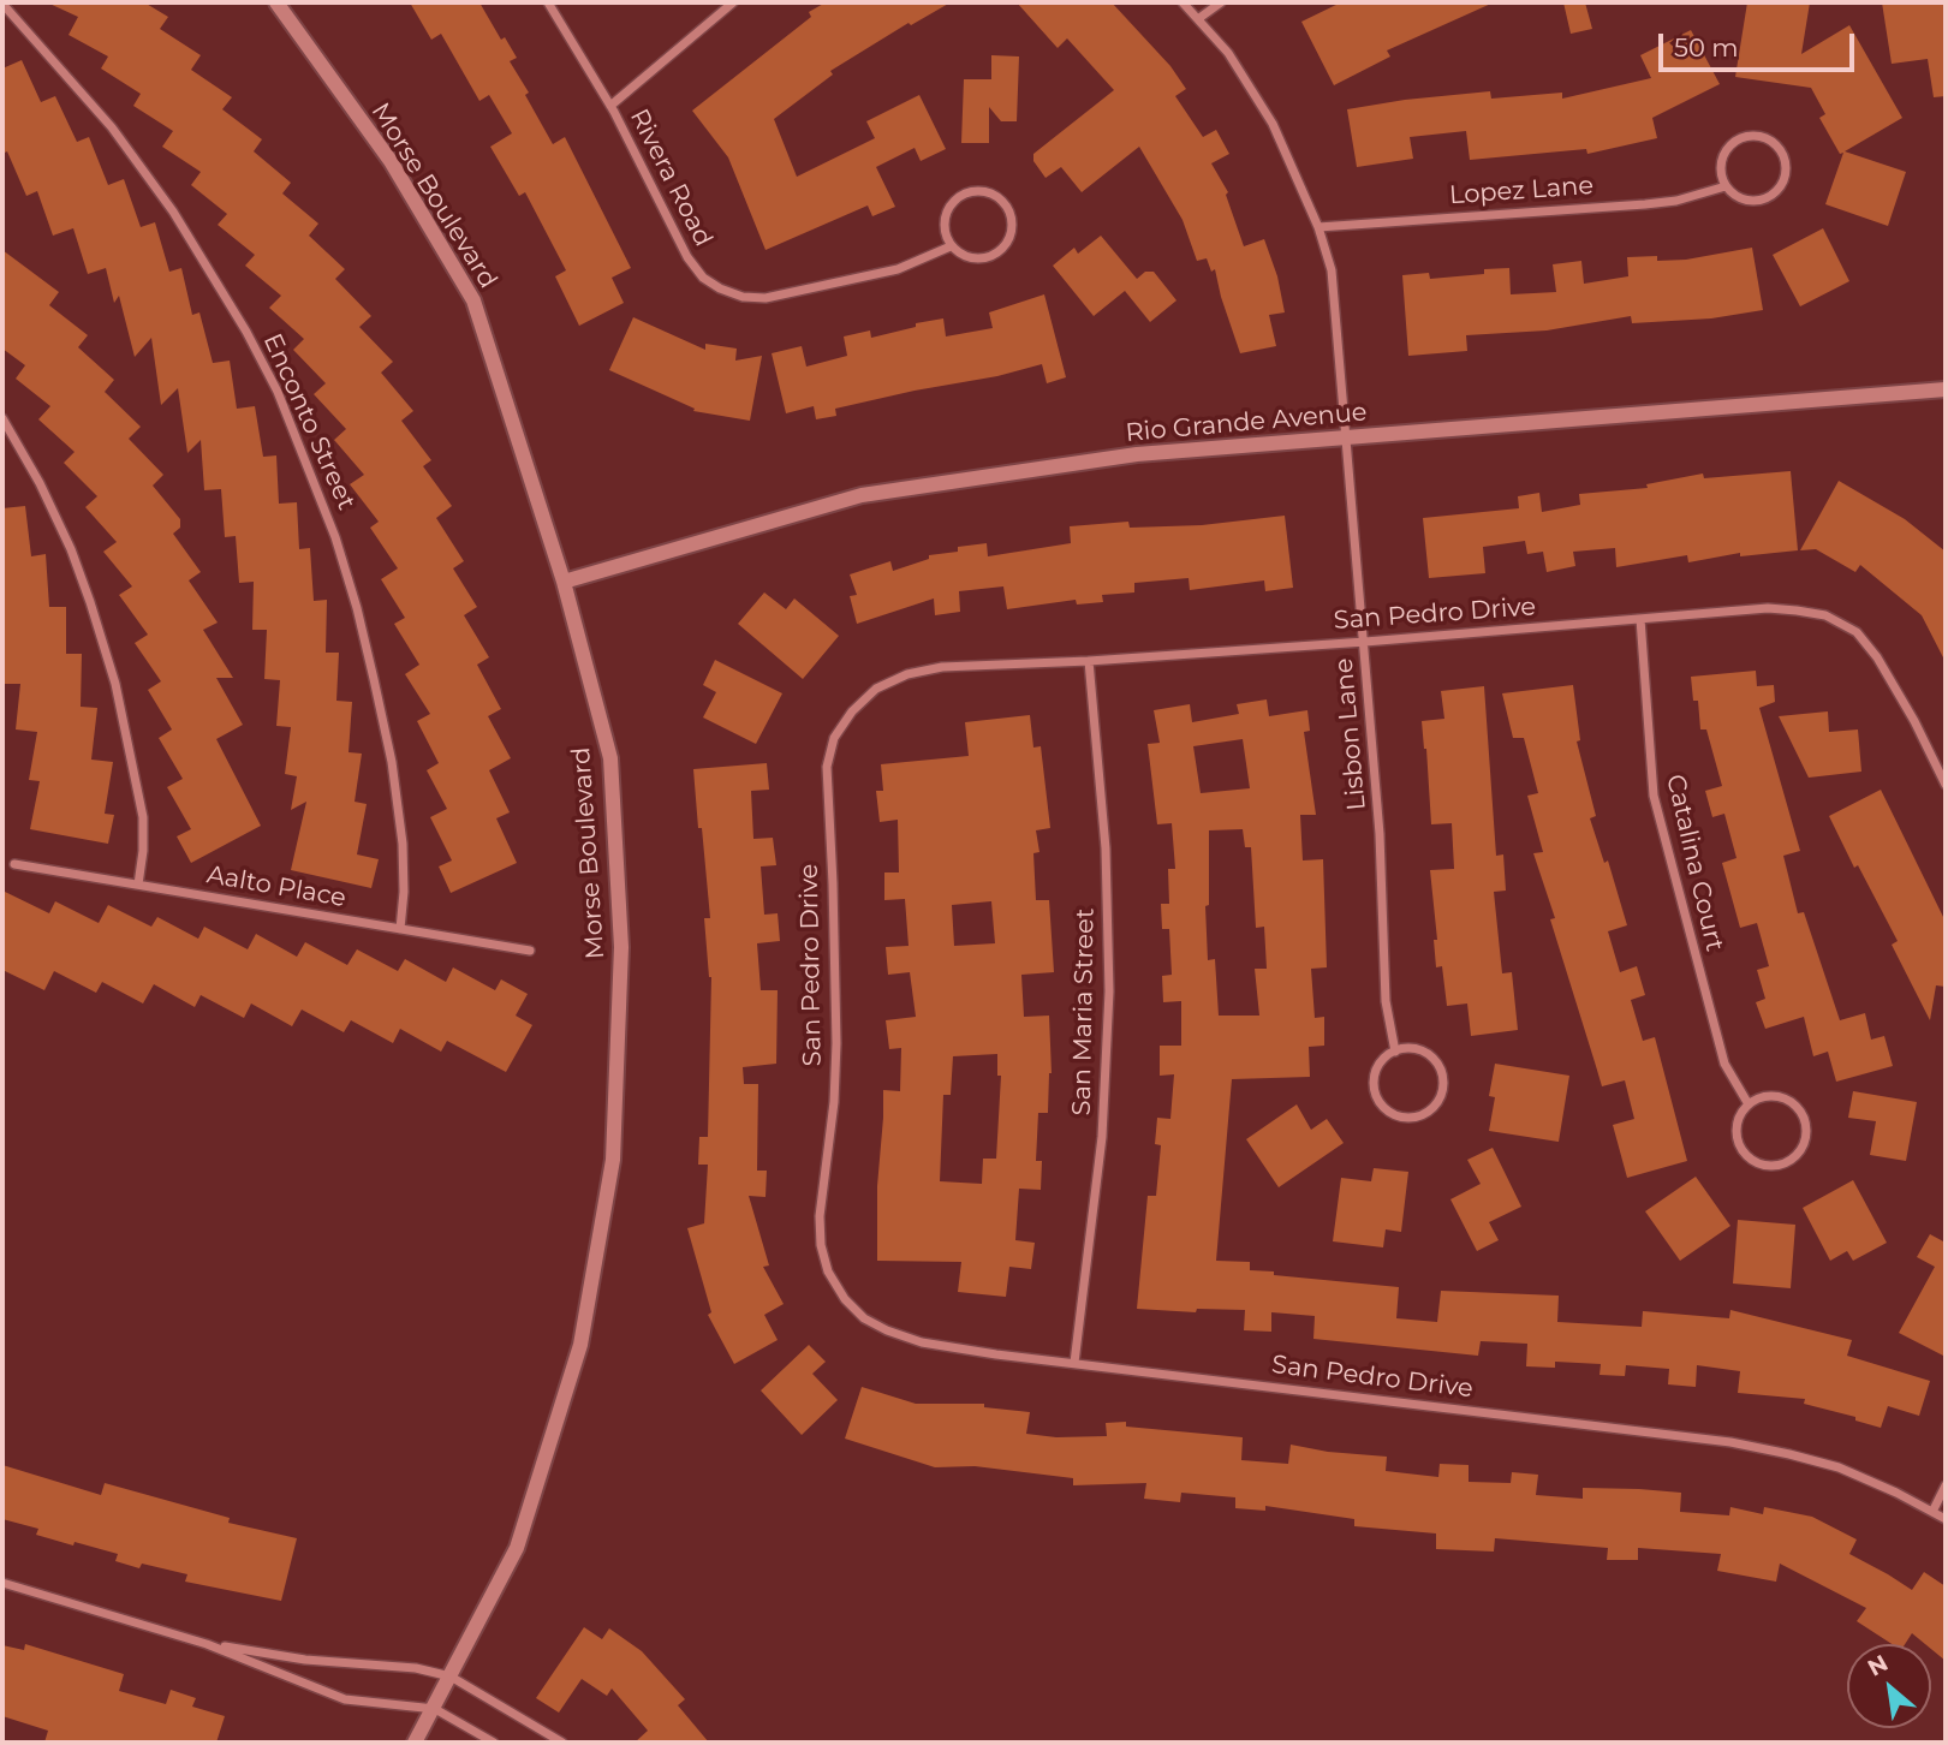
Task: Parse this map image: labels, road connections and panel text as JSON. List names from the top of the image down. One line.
{"streets":{"street":["Rivera Road","Lopez Lane","Morse Boulevard","Enconto Street","Rio Grande Avenue","San Pedro Drive","Lisbon Lane","Catalina Court","Aalto Place","San Maria Street"]},"crossings":[["Lopez Lane","Lisbon Lane"],["Morse Boulevard","Rio Grande Avenue"],["Enconto Street","Aalto Place"],["Rio Grande Avenue","Lisbon Lane"],["San Pedro Drive","Lisbon Lane"],["San Pedro Drive","Catalina Court"],["San Pedro Drive","San Maria Street"]],"scale_bar":"50 m","north":"top left"}
